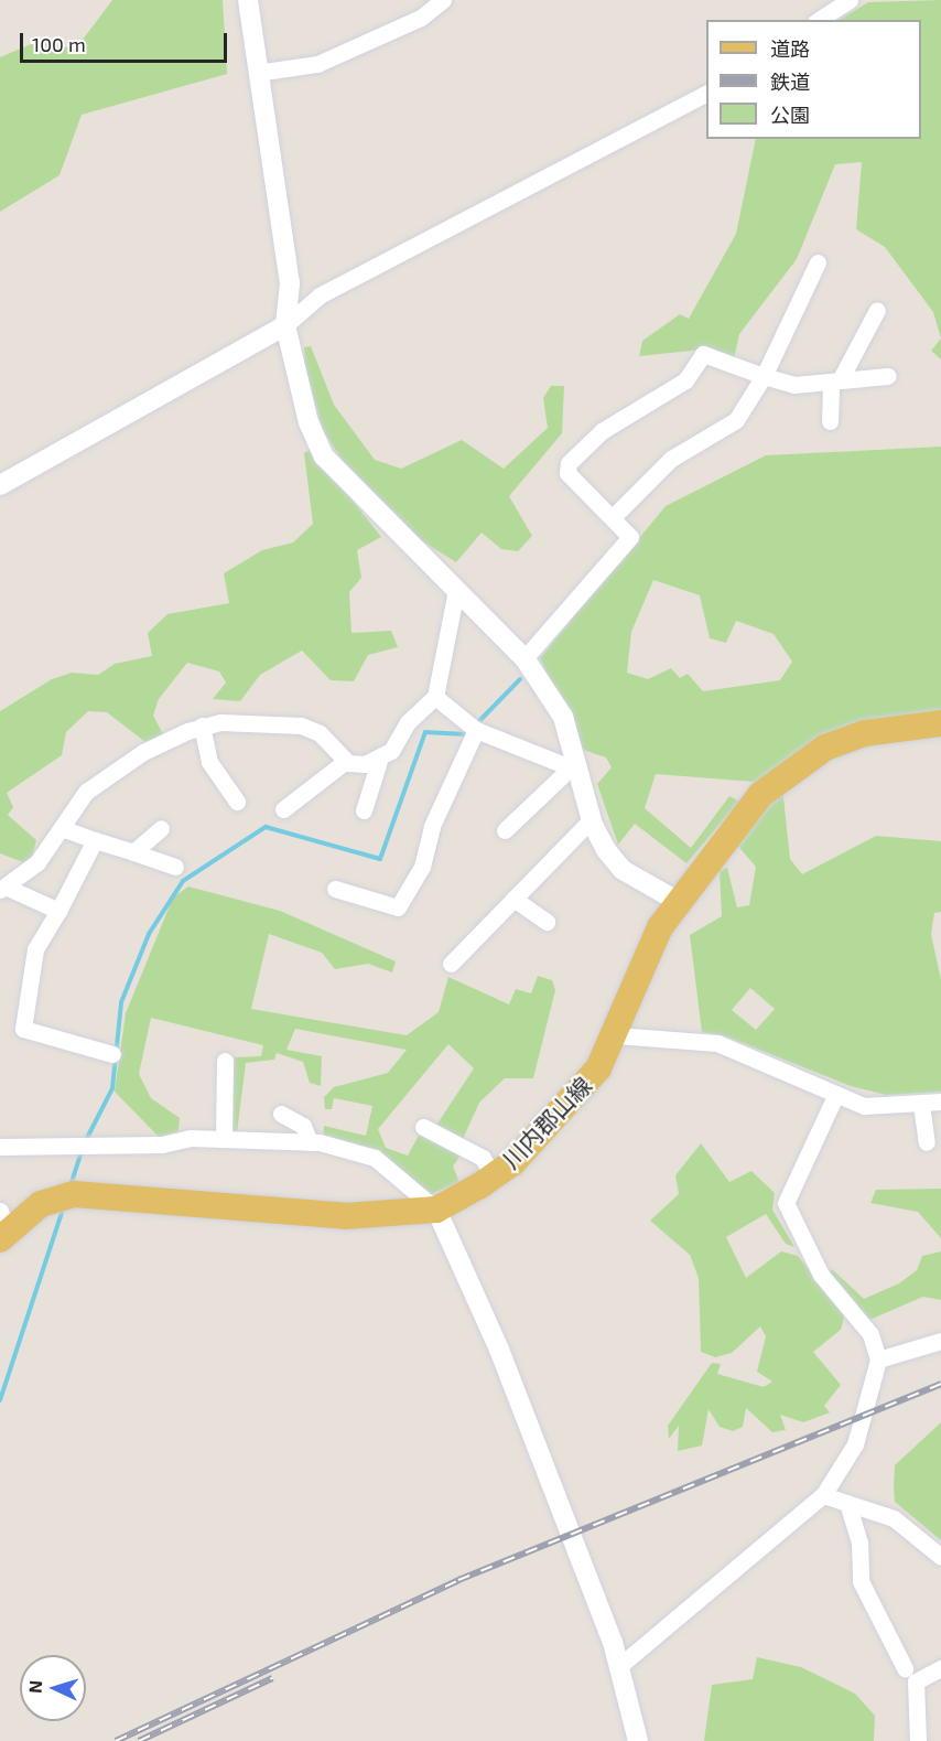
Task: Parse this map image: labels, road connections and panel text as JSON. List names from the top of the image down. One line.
{"streets":{"main road":["川内郡山線"]},"legend":["道路","鉄道","公園"],"scale_bar":"100 m","north":"left"}
